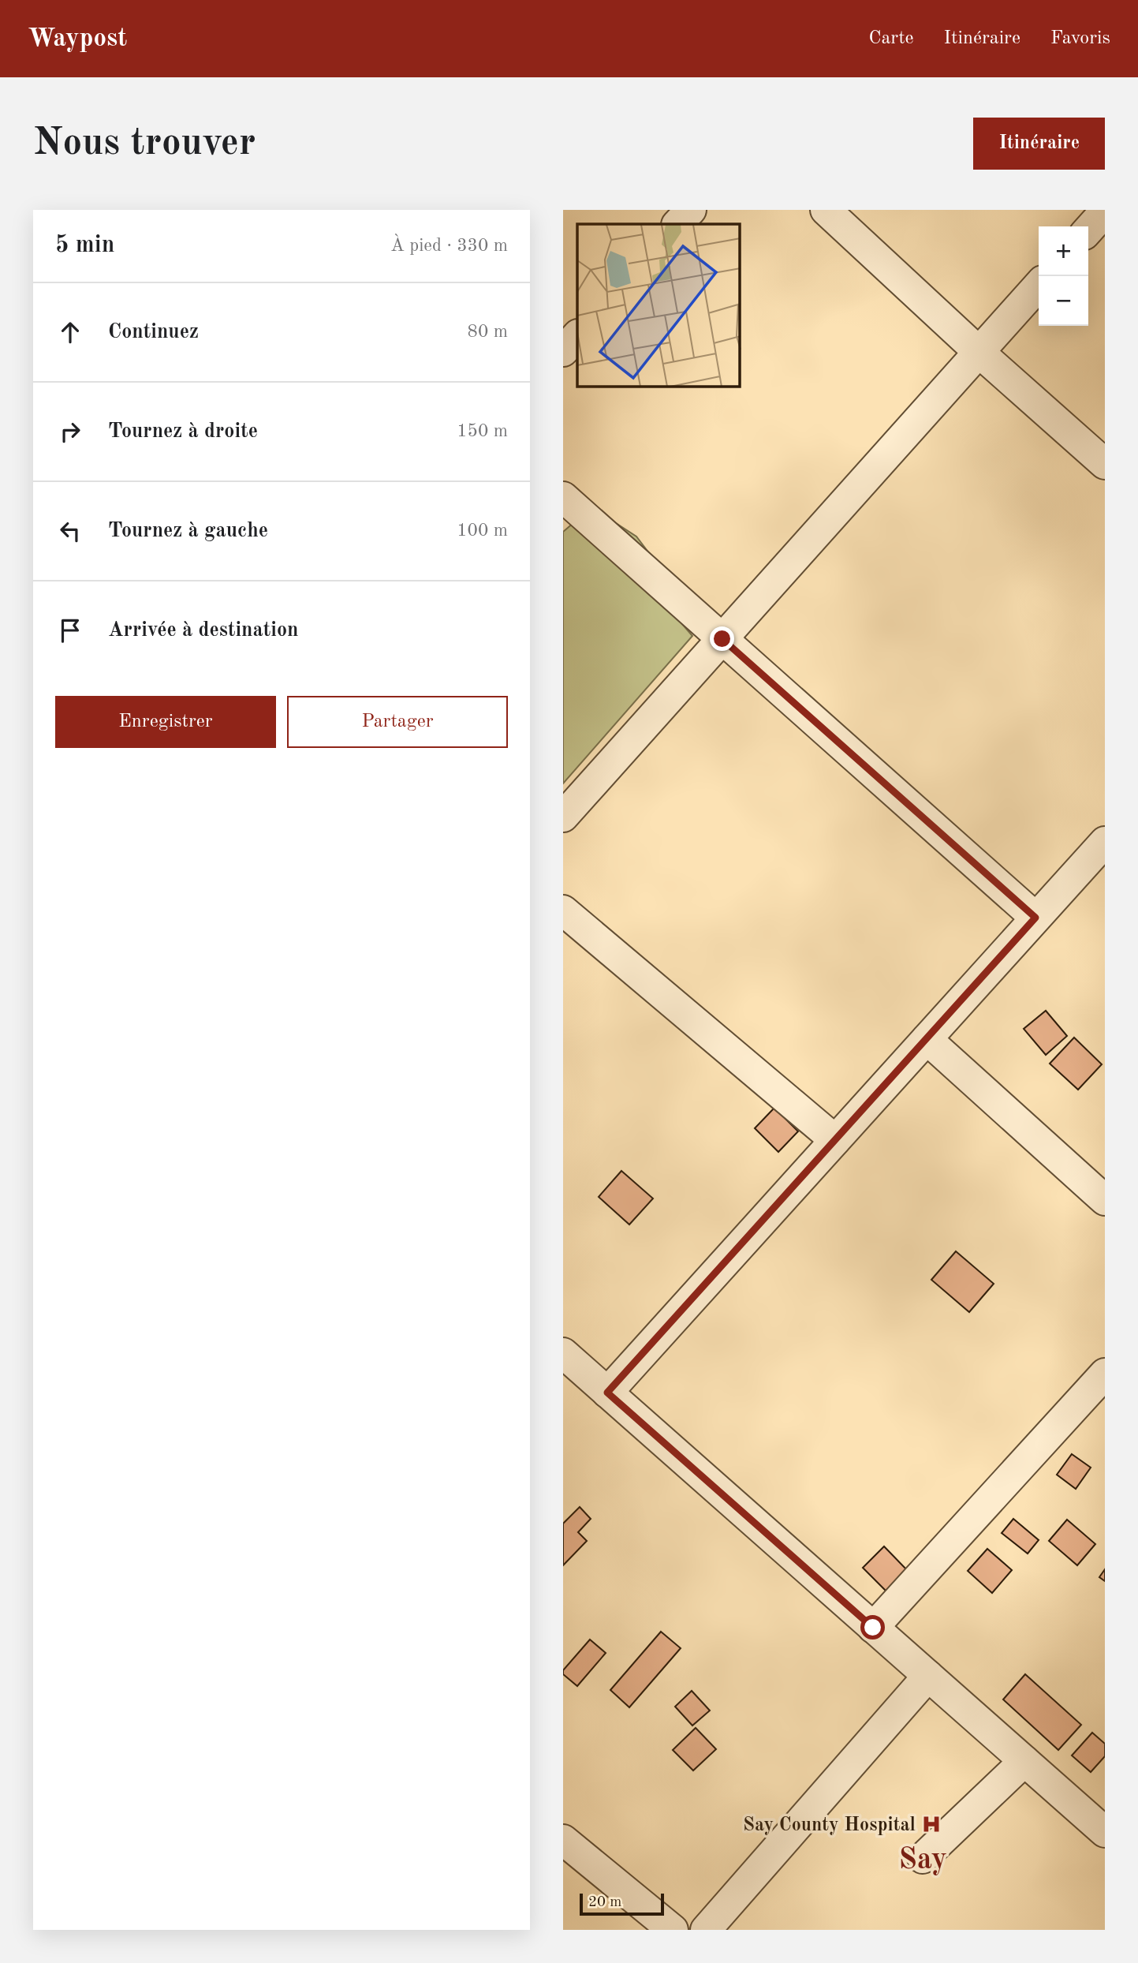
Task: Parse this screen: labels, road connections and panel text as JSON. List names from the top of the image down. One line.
{"districts":["Say"],"places":{"hospital":["Say County Hospital"]},"scale_bar":"20 m","page":{"header":"Waypost","nav":["Carte","Itinéraire","Favoris"],"buttons":["Itinéraire",["Enregistrer","Partager"]],"title":"Nous trouver","heading":["5 min","À pied · 330 m"],"map_buttons":["+","−"],"list":[["Continuez","80 m"],["Tournez à droite","150 m"],["Tournez à gauche","100 m"],"Arrivée à destination"],"scale":"20 m"}}
